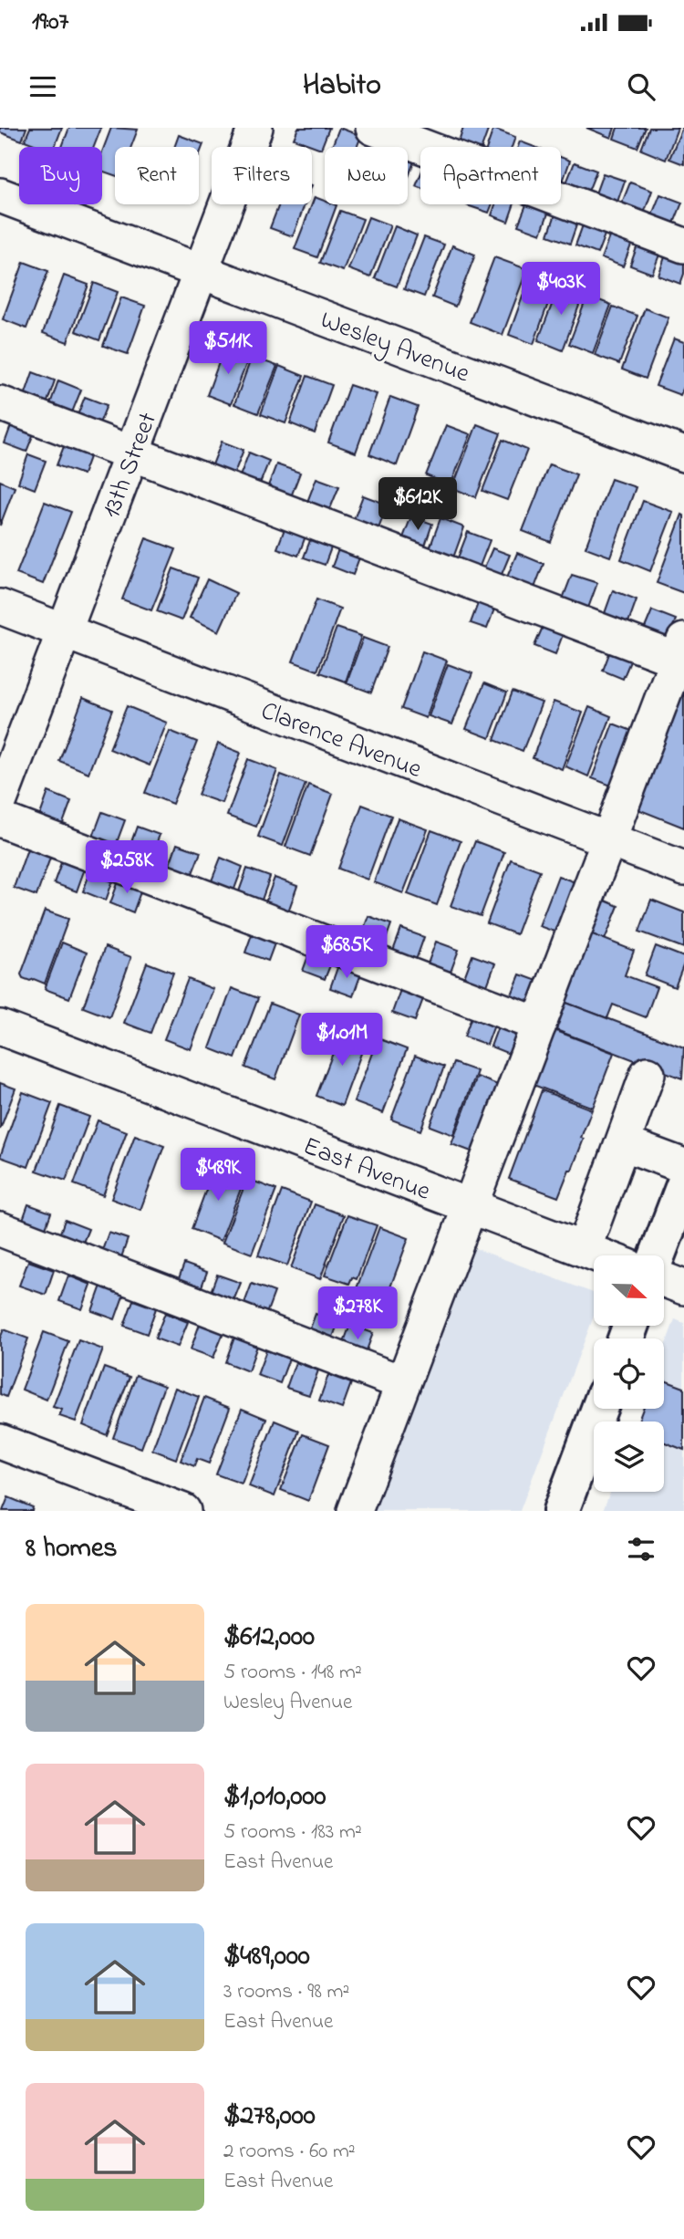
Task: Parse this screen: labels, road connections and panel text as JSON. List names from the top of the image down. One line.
{"streets":{"street":["Wesley Avenue","13th Street","Clarence Avenue","East Avenue"]},"crossings":[["Wesley Avenue","13th Street"],["13th Street","Clarence Avenue"]],"north":"right","page":{"status":"19:07","header":"Habito","chip":["Buy","Rent","Filters","New","Apartment"],"price":["$403K","$511K","$612K","$258K","$685K","$1.01M","$489K","$278K"],"heading":"8 homes","list":[{"name":"$612,000","note":"5 rooms · 148 m² · Wesley Avenue"},{"name":"$1,010,000","note":"5 rooms · 183 m² · East Avenue"},{"name":"$489,000","note":"3 rooms · 98 m² · East Avenue"},{"name":"$278,000","note":"2 rooms · 60 m² · East Avenue"}]}}
